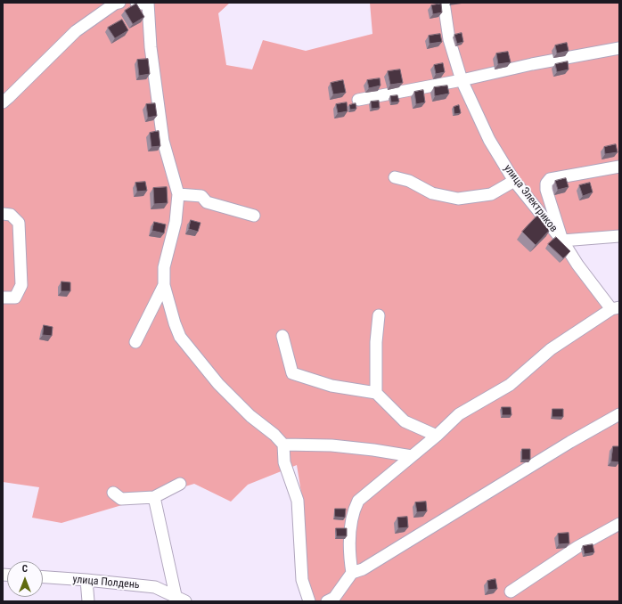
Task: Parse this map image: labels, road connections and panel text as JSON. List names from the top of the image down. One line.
{"streets":{"street":["улица Электриков","улица Полдень"]},"north":"top"}
